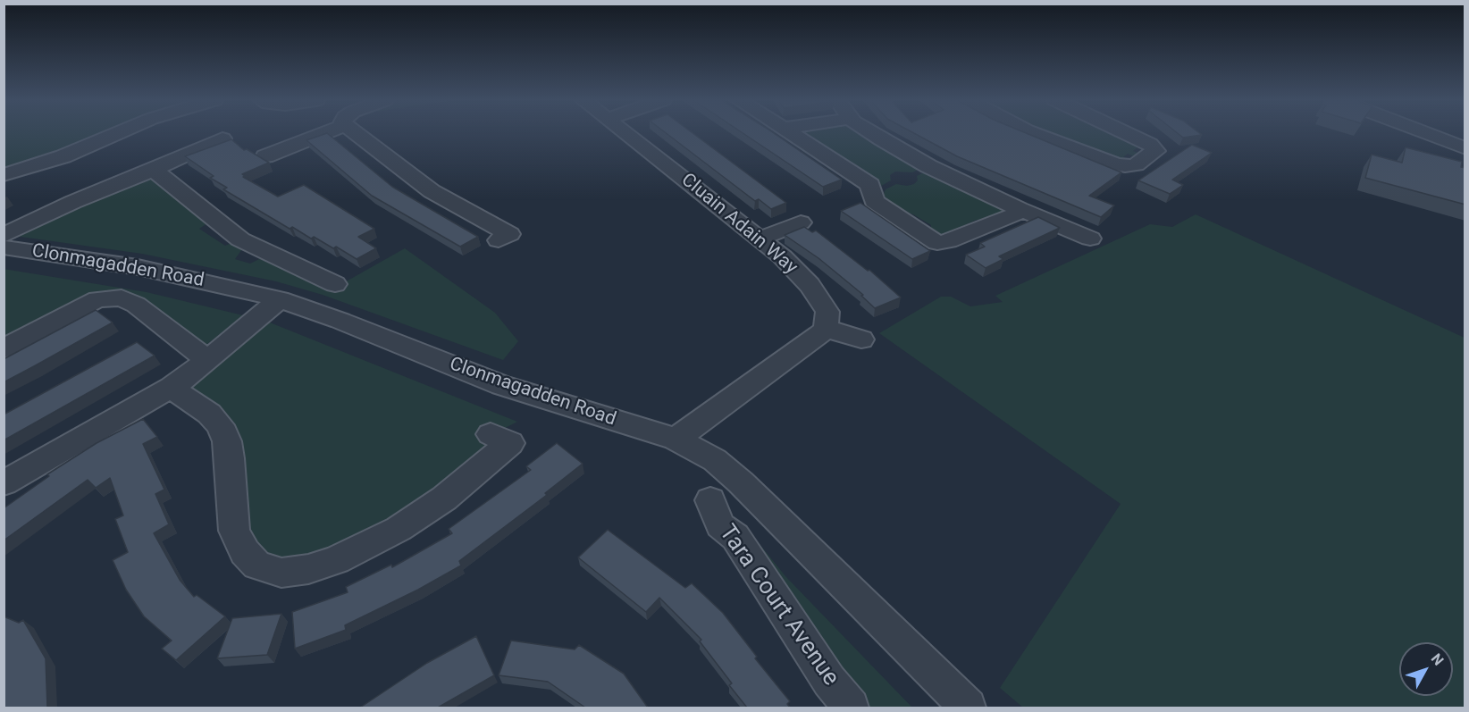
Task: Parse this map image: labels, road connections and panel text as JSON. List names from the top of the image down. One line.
{"streets":{"street":["Cluain Adain Way","Clonmagadden Road","Tara Court Avenue"]},"north":"top right"}
